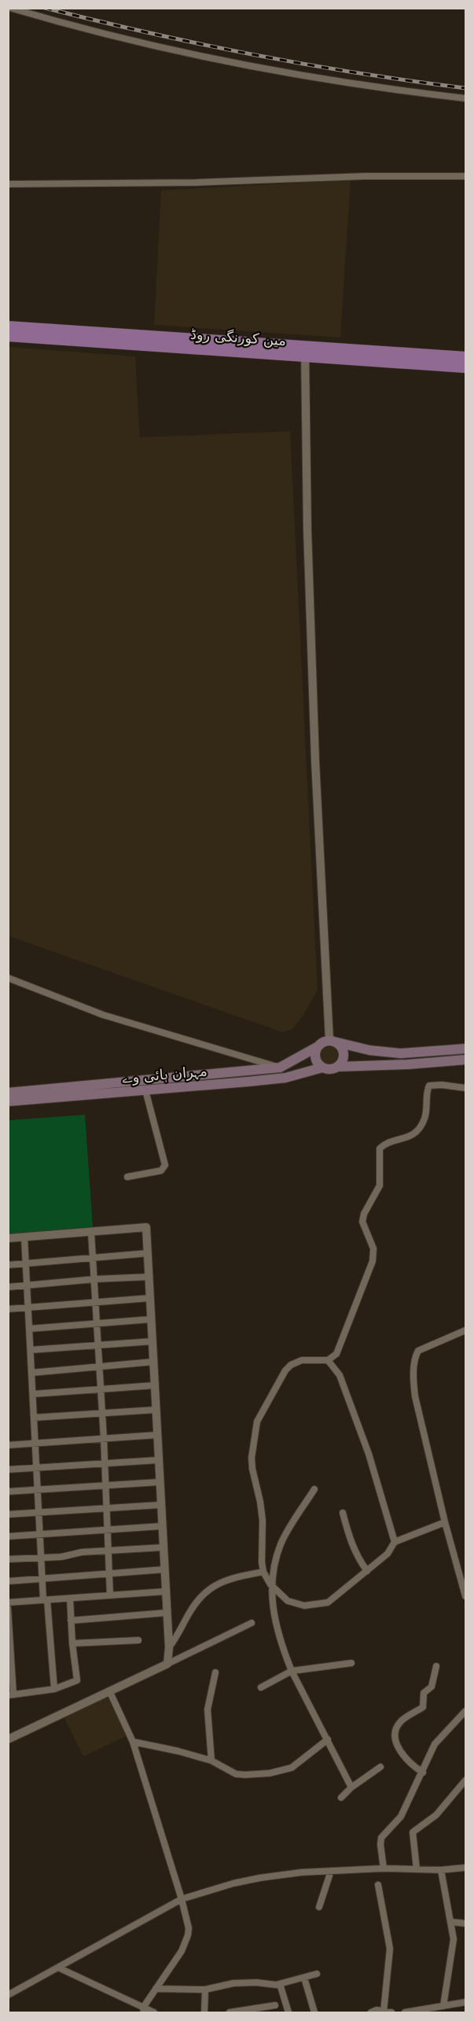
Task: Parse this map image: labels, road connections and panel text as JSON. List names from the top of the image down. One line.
{"streets":{"main road":["مین کورنگی روڈ","مہران ہائی وے"]}}
